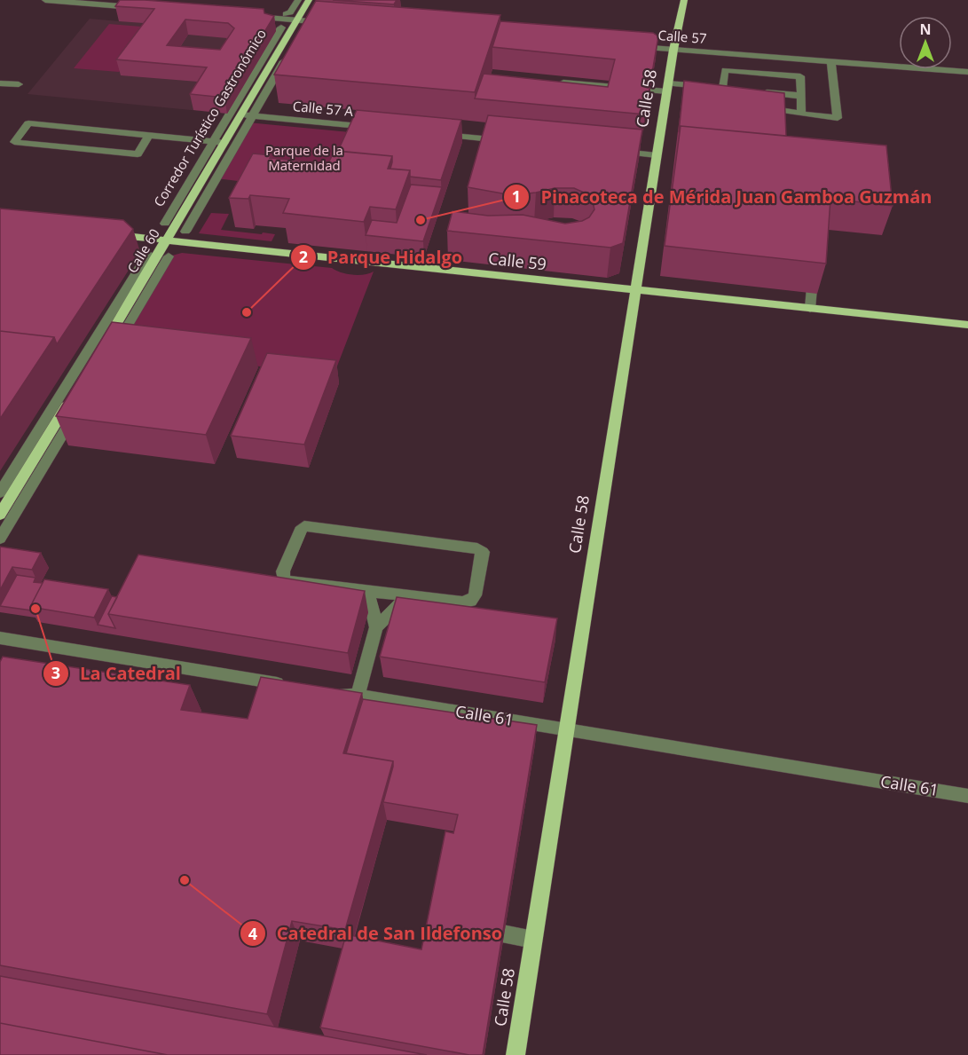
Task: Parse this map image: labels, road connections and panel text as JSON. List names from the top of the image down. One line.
{"streets":{"main road":["Calle 58","Calle 60","Calle 59"],"street":["Calle 57","Calle 57 A","Corredor Turístico Gastronómico","Calle 61"]},"crossings":[["Calle 57","Calle 58"],["Calle 58","Calle 59"],["Calle 58","Calle 61"],["Calle 57 A","Calle 60"],["Calle 60","Calle 59"]],"parks":["Parque de la Maternidad"],"places":["Pinacoteca de Mérida Juan Gamboa Guzmán","Parque Hidalgo","La Catedral","Catedral de San Ildefonso"],"north":"top"}
